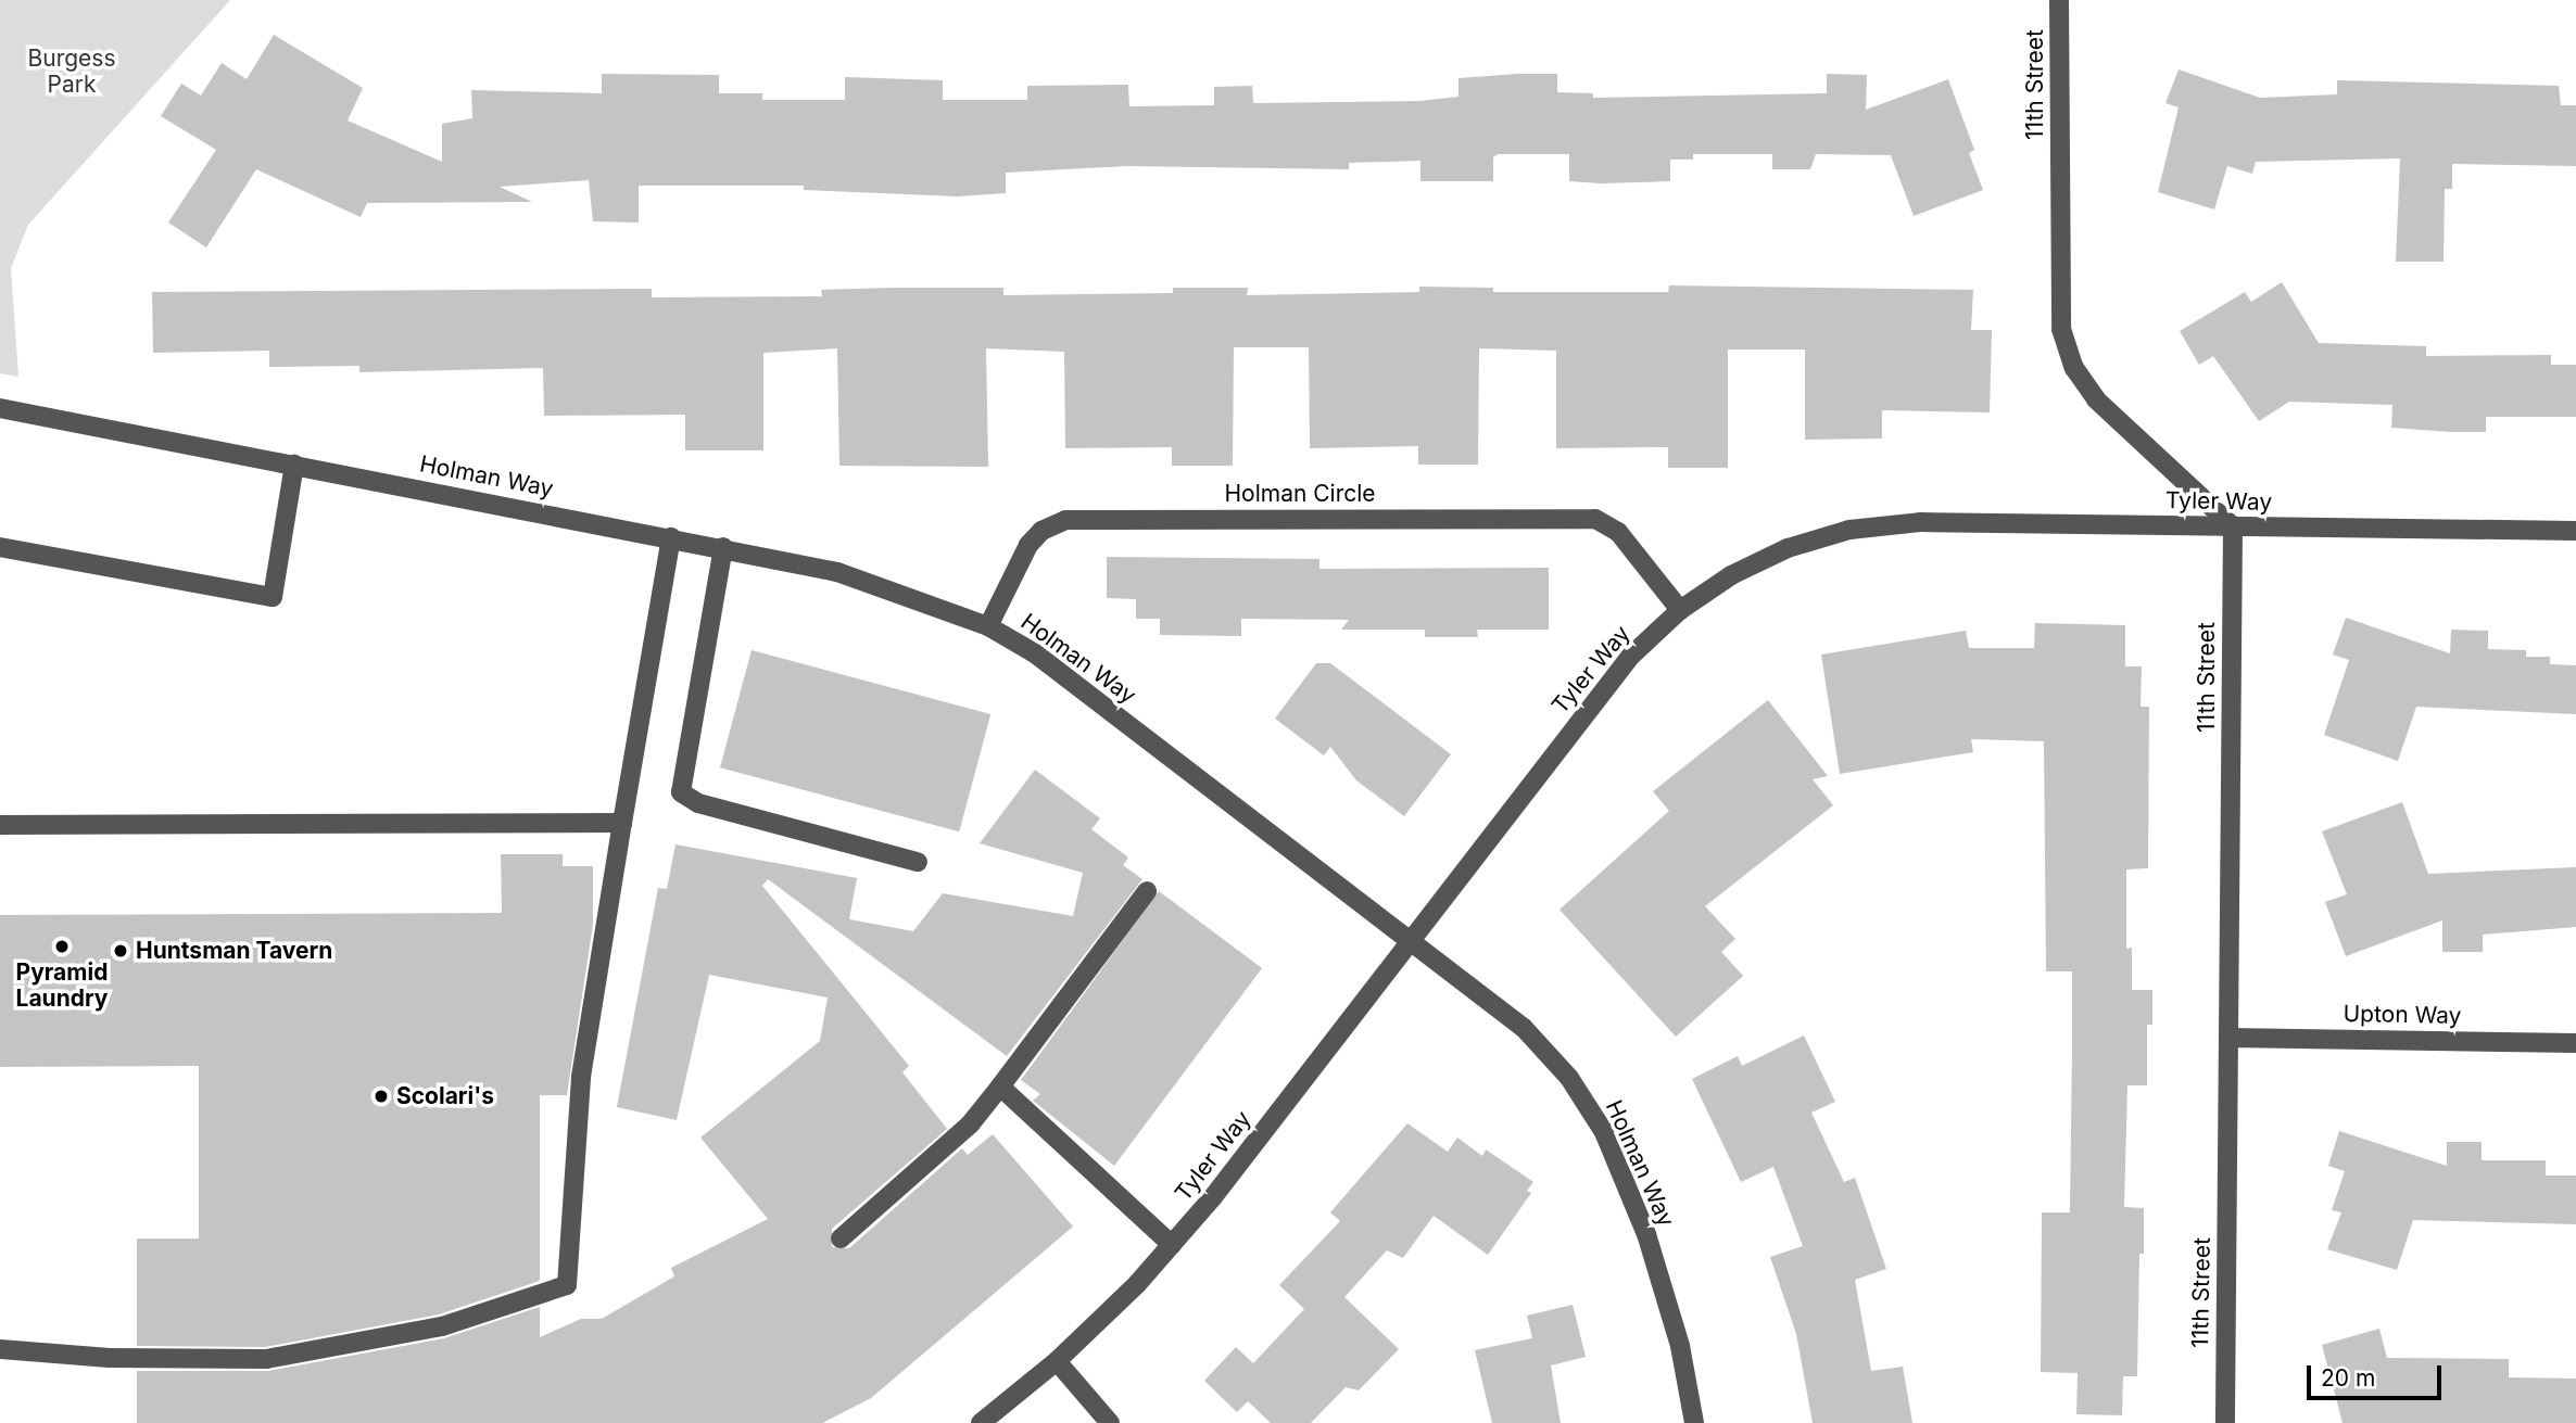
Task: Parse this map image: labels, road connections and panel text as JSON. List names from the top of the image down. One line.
{"streets":{"street":["11th Street","Holman Way","Holman Circle","Tyler Way","Upton Way"]},"crossings":[["11th Street","Tyler Way"],["11th Street","Upton Way"],["Holman Way","Holman Circle"],["Holman Way","Tyler Way"],["Holman Circle","Tyler Way"]],"parks":["Burgess Park"],"places":["Pyramid Laundry","Huntsman Tavern","Scolari's"],"scale_bar":"20 m"}
